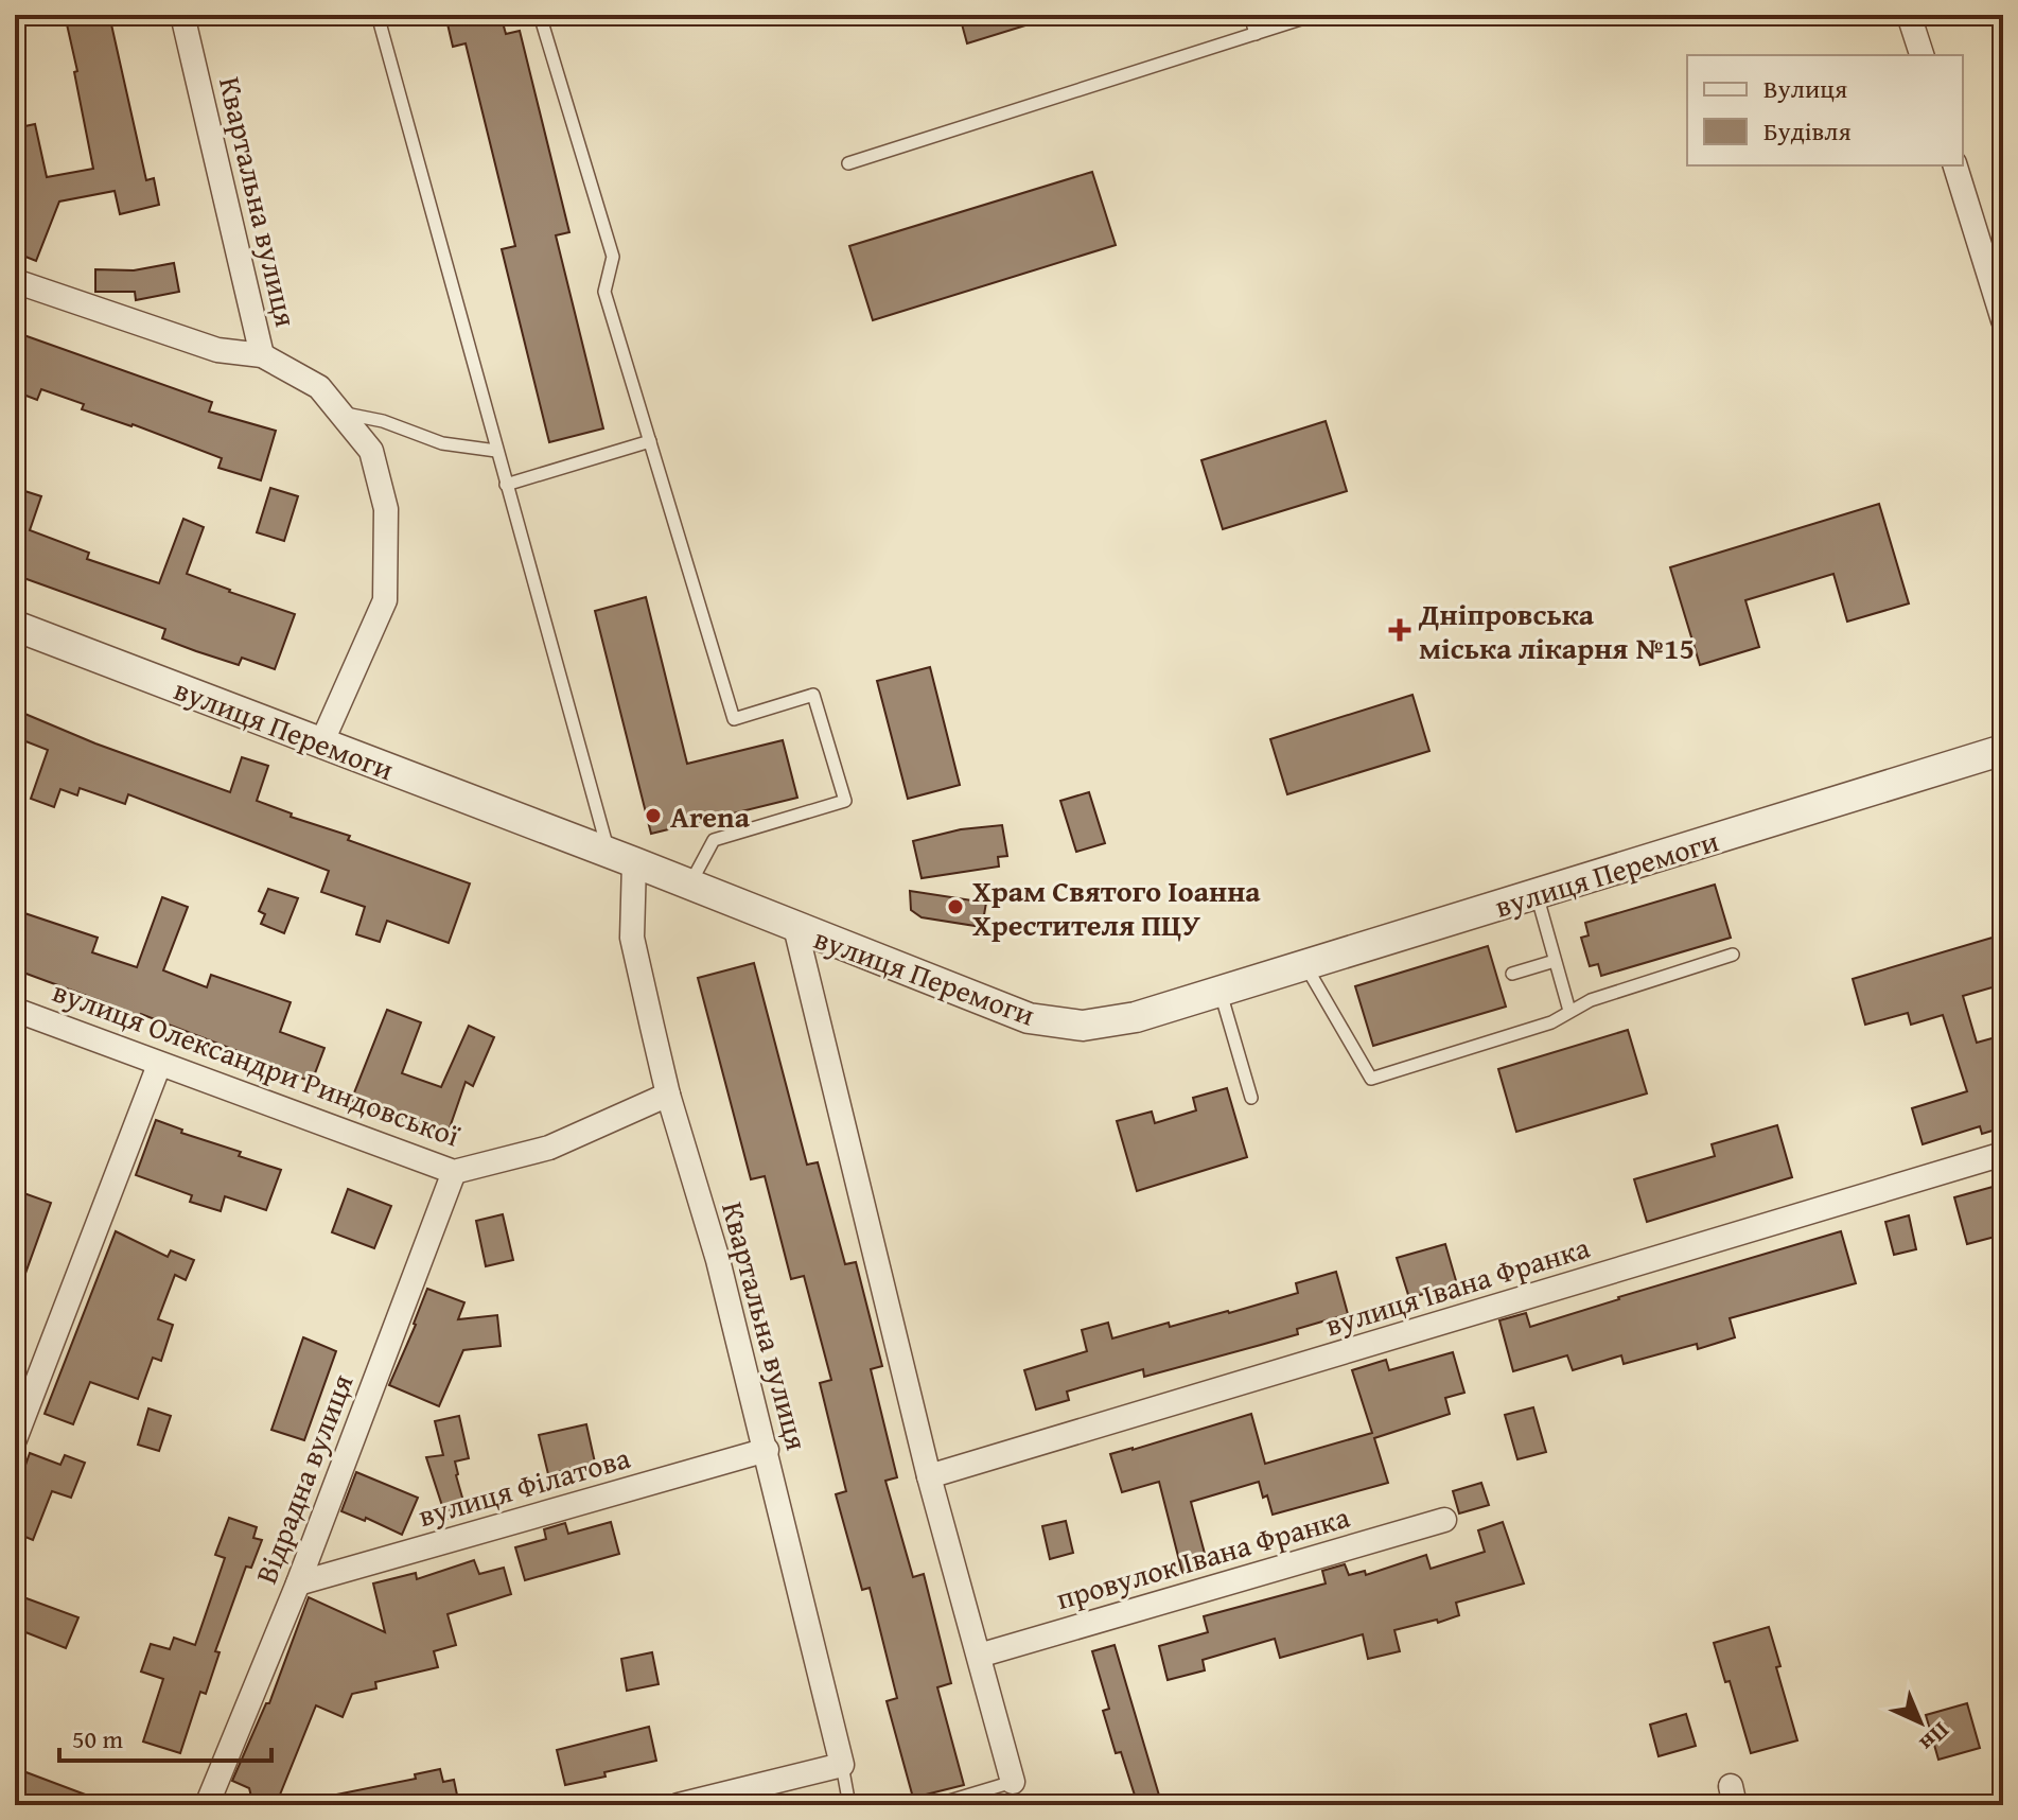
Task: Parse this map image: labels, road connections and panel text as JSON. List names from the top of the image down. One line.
{"streets":{"street":["Квартальна вулиця","вулиця Перемоги","вулиця Олександри Риндовської","вулиця Івана Франка","Відрадна вулиця","вулиця Філатова","провулок Івана Франка"]},"crossings":[["Квартальна вулиця","вулиця Перемоги"],["Квартальна вулиця","вулиця Олександри Риндовської"],["Квартальна вулиця","вулиця Філатова"],["вулиця Олександри Риндовської","Відрадна вулиця"],["Відрадна вулиця","вулиця Філатова"]],"places":{"health":["Дніпровська міська лікарня №15"],"other":["Arena","Храм Святого Іоанна Хрестителя ПЦУ"]},"legend":["Вулиця","Будівля"],"scale_bar":"50 m","north":"bottom right"}
